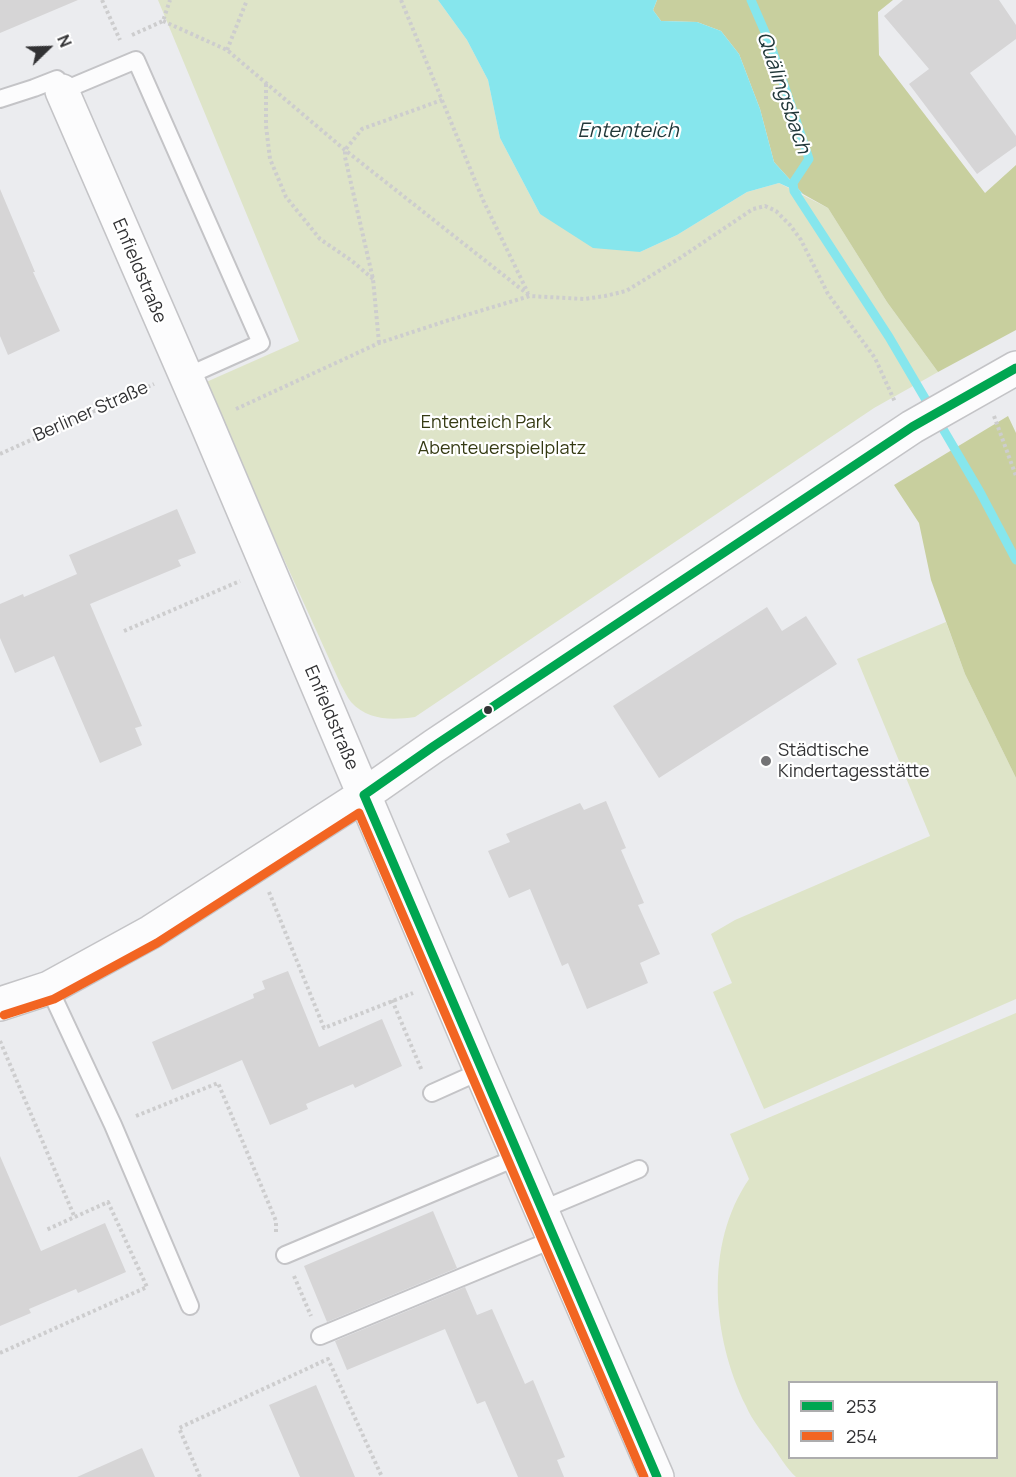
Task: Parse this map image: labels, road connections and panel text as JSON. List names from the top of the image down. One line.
{"streets":{"street":["Enfieldstraße"],"path":["Berliner Straße"]},"crossings":[["Enfieldstraße","Berliner Straße"]],"water":["Quälingsbach","Ententeich"],"parks":["Ententeich Park","Abenteuerspielplatz"],"places":["Städtische Kindertagesstätte"],"lines":["transit line 253","transit line 254"],"legend":["253","254"],"north":"top right"}
